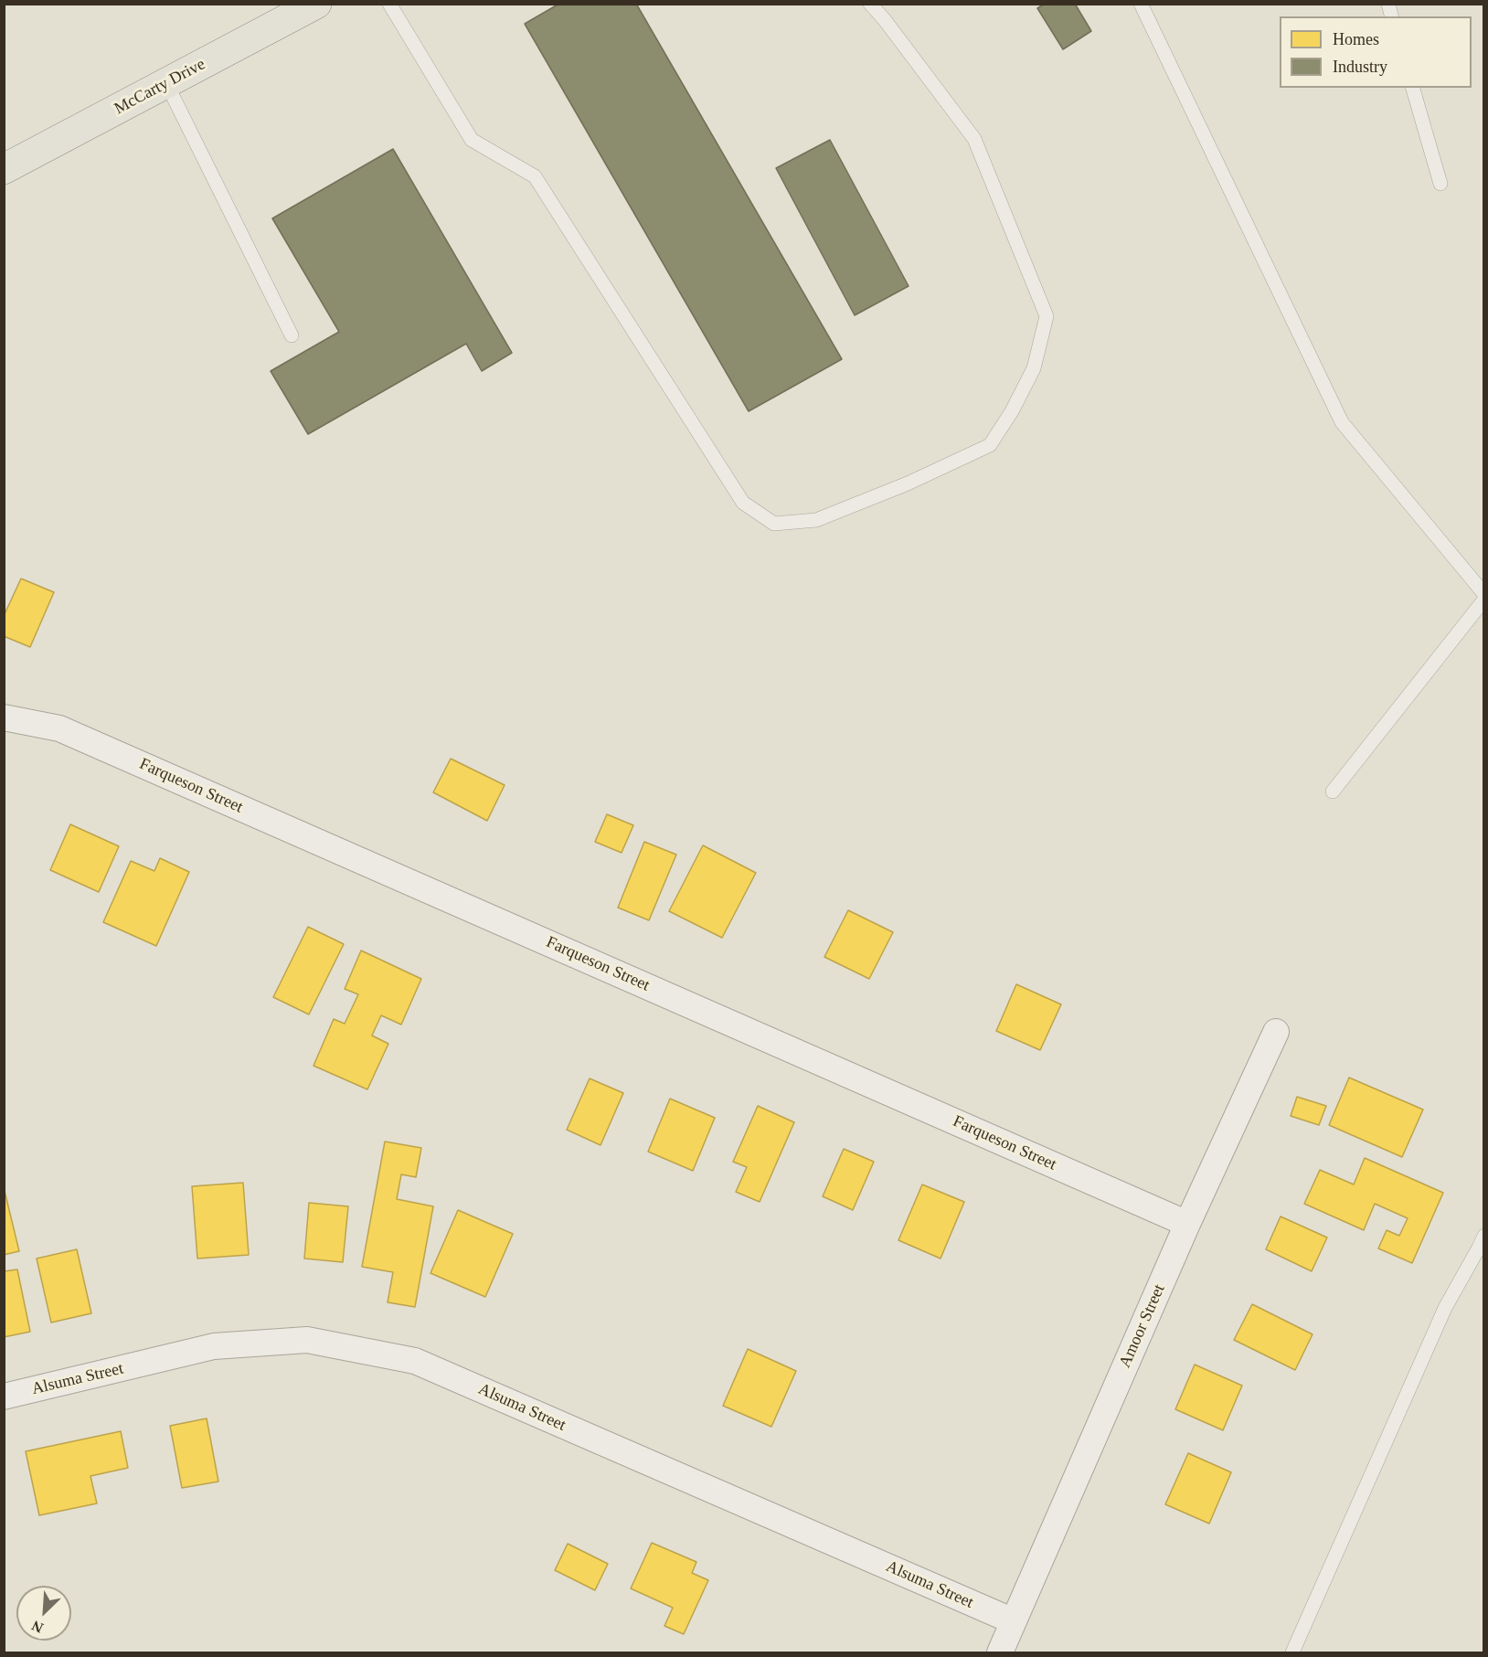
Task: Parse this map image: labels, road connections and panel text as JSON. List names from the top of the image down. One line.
{"streets":{"main road":["McCarty Drive"],"street":["Farqueson Street","Amoor Street","Alsuma Street"]},"crossings":[["Farqueson Street","Amoor Street"],["Amoor Street","Alsuma Street"]],"legend":["Homes","Industry"],"north":"bottom left"}
